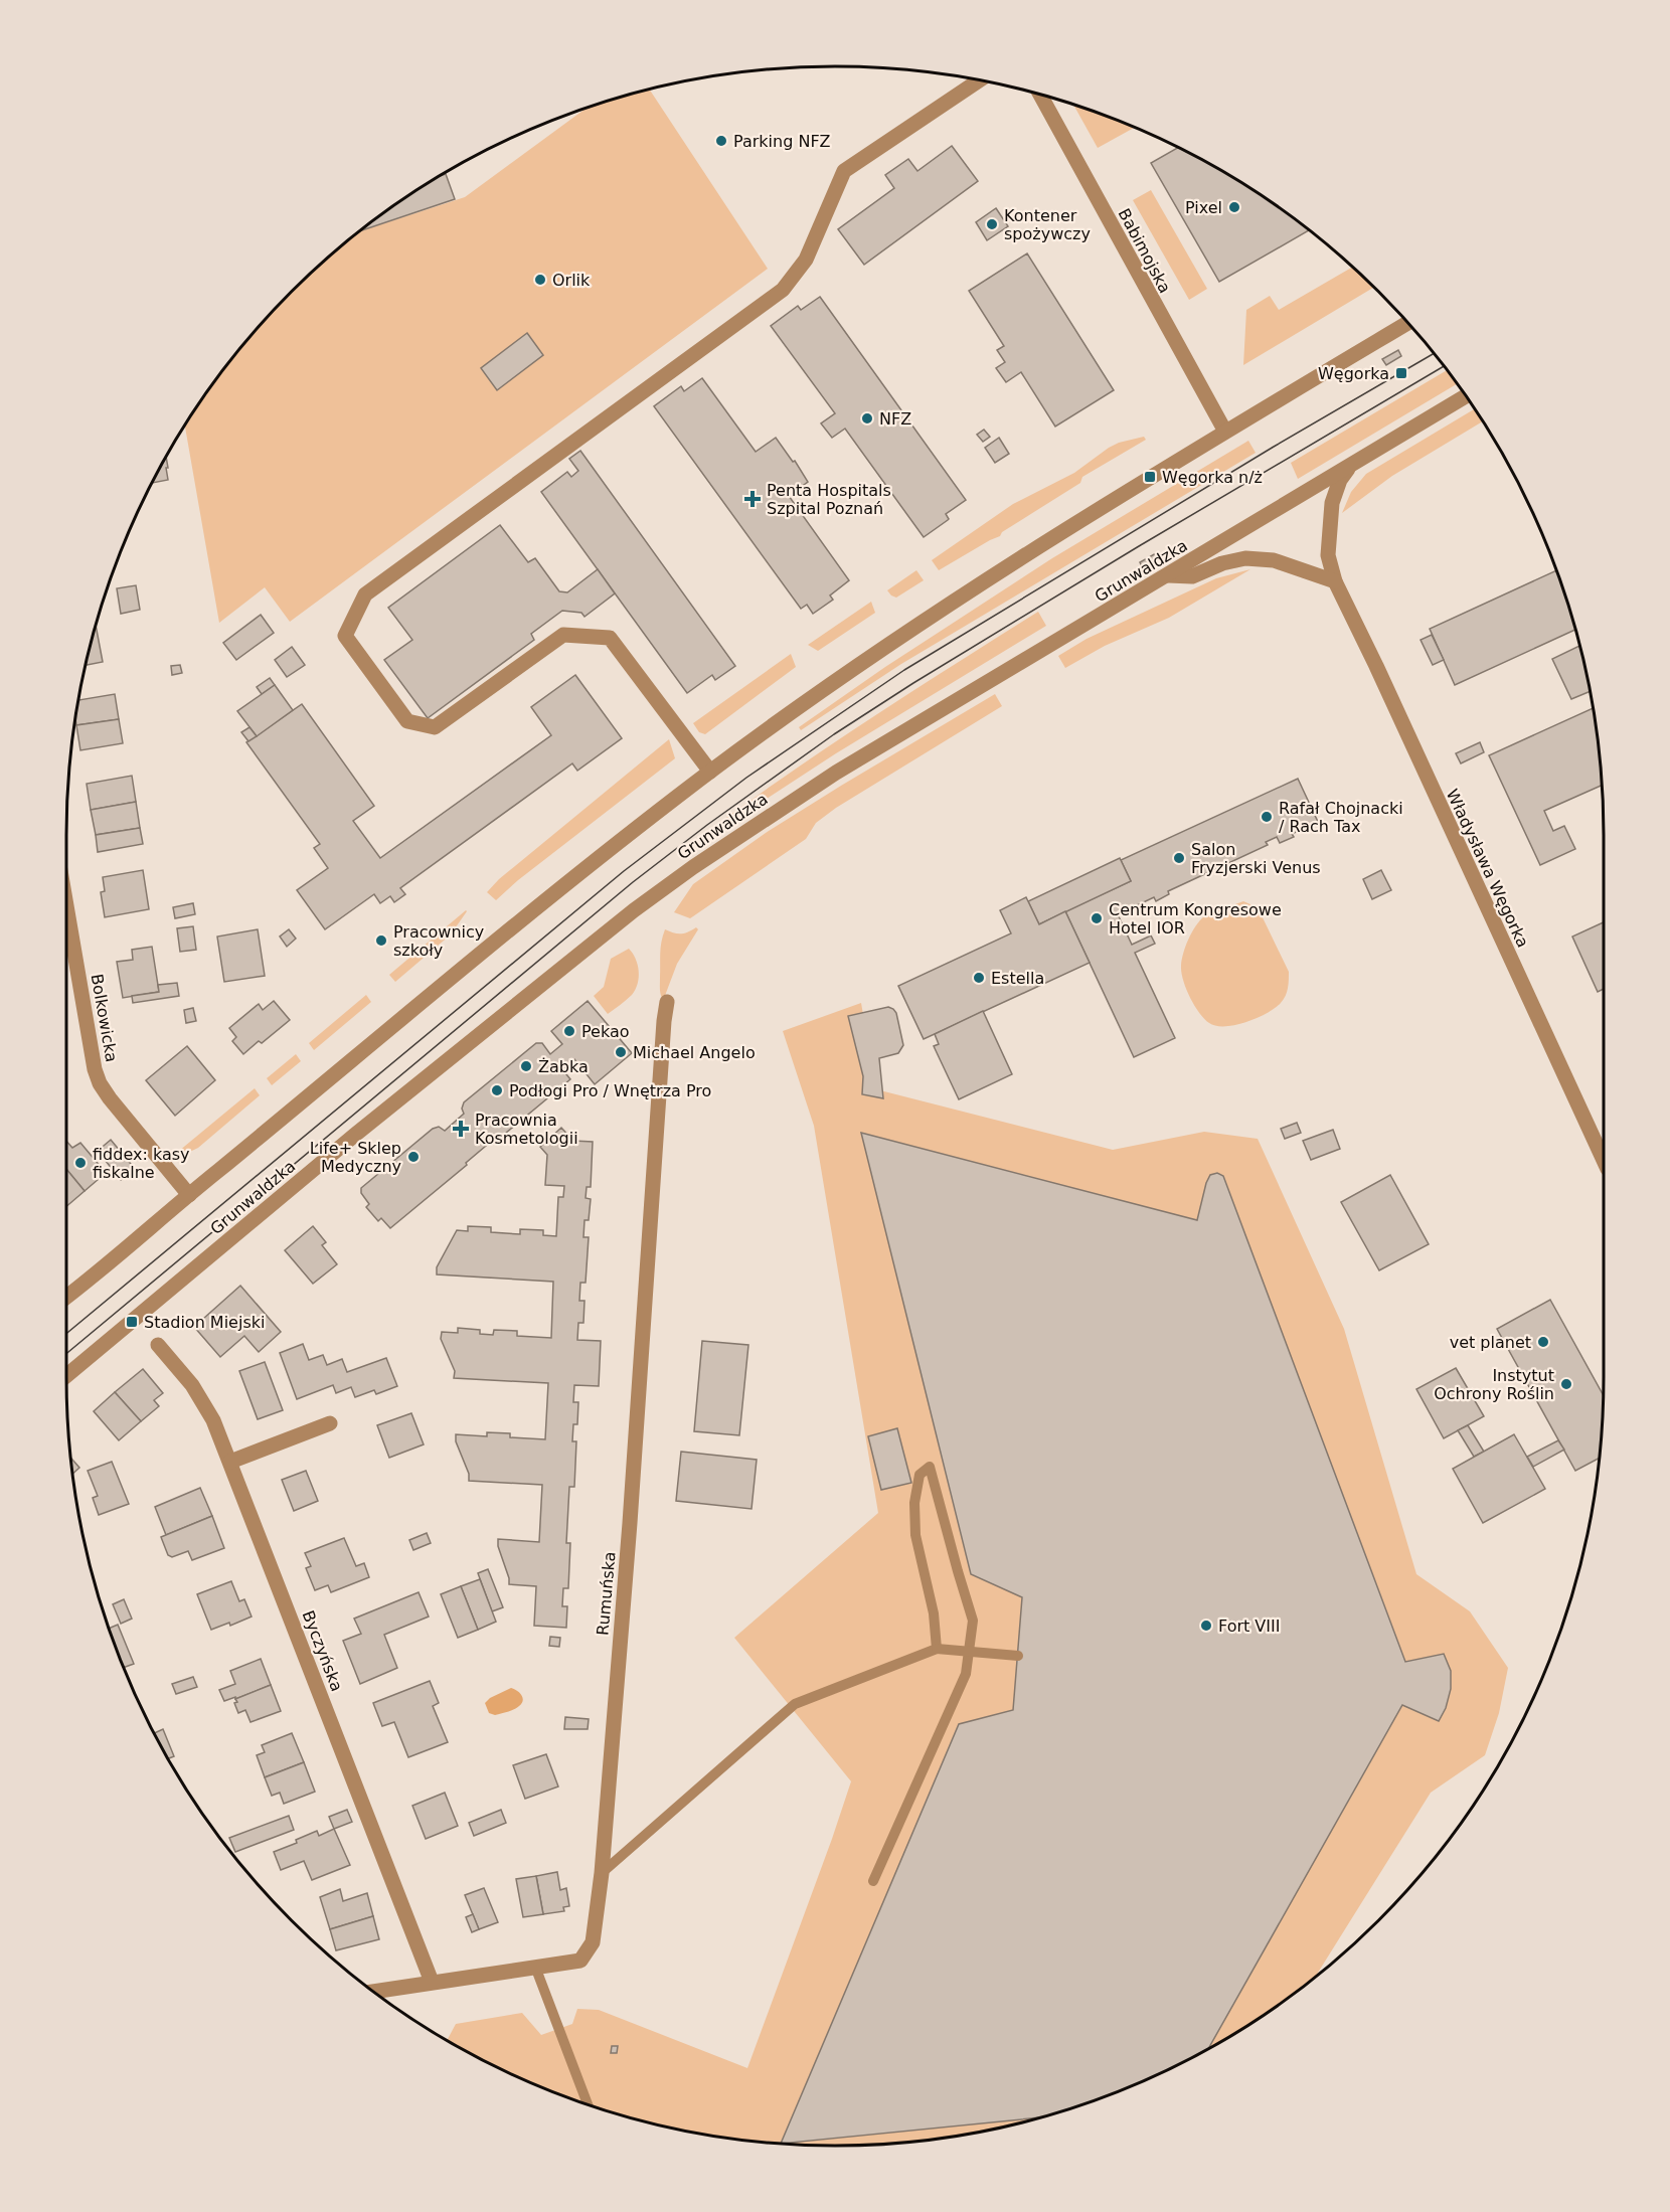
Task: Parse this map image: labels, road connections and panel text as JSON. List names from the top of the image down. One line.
{"streets":{"street":["Babimojska","Grunwaldzka","Władysława Węgorka","Bolkowicka","Rumuńska","Byczyńska"]},"crossings":[["Grunwaldzka","Władysława Węgorka"],["Rumuńska","Byczyńska"]],"places":{"other":["Parking NFZ","Pixel","Kontener spożywczy","Orlik","NFZ","Rafał Chojnacki / Rach Tax","Salon Fryzjerski Venus","Centrum Kongresowe Hotel IOR","Pracownicy szkoły","Estella","Pekao","Michael Angelo","Żabka","Podłogi Pro / Wnętrza Pro","Life+ Sklep Medyczny","fiddex: kasy fiskalne","vet planet","Instytut Ochrony Roślin","Fort VIII"],"transit":["Węgorka","Węgorka n/ż","Stadion Miejski"],"health":["Penta Hospitals Szpital Poznań","Pracownia Kosmetologii"]}}
